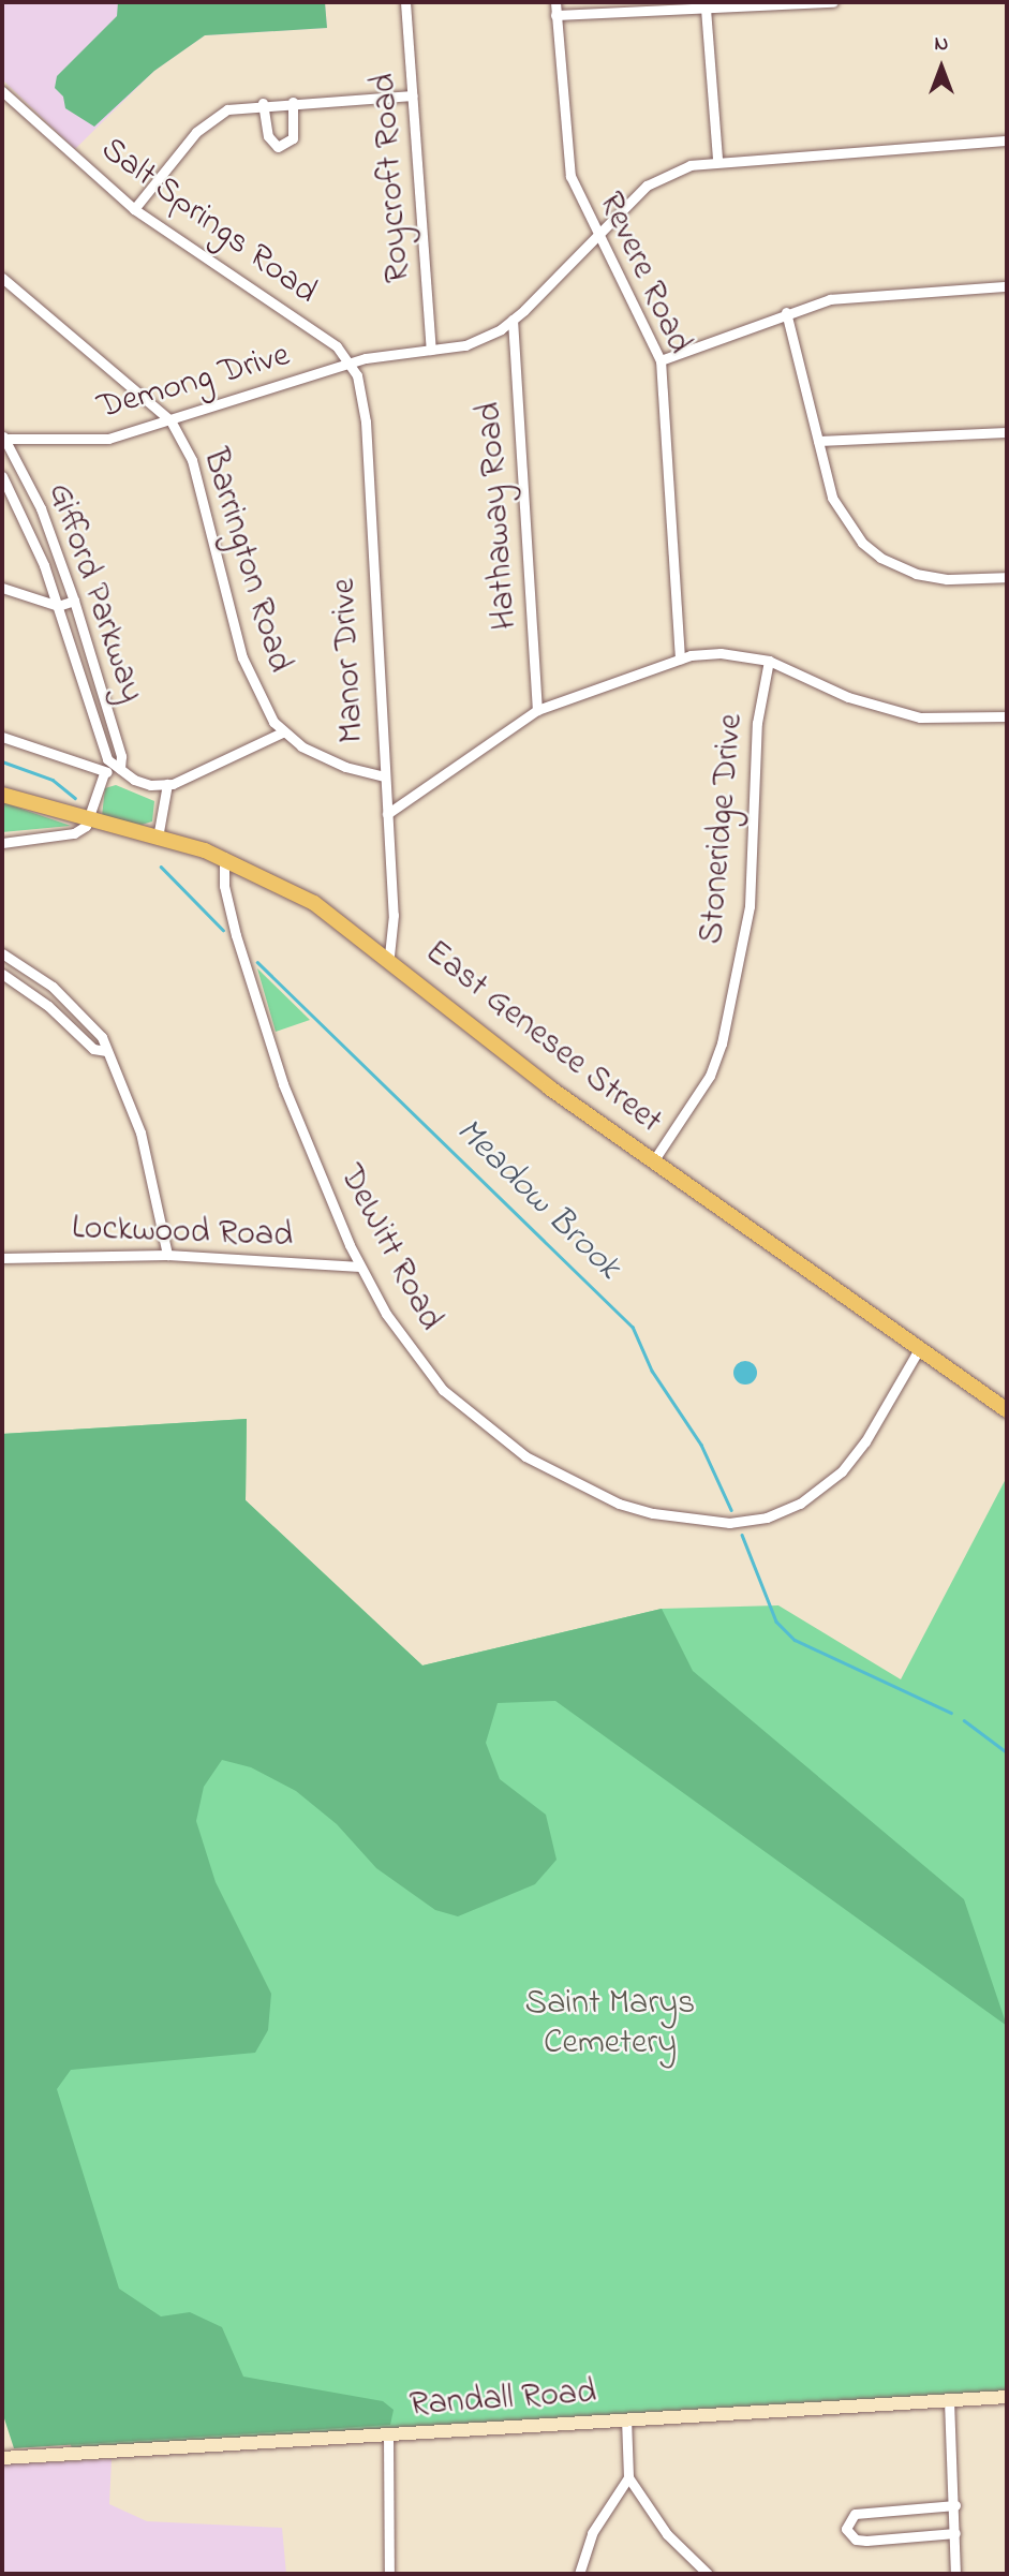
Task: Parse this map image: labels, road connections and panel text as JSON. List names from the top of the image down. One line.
{"streets":{"main road":["East Genesee Street"],"street":["Roycroft Road","Salt Springs Road","Revere Road","Demong Drive","Hathaway Road","Barrington Road","Gifford Parkway","Manor Drive","Stoneridge Drive","Lockwood Road","DeWitt Road","Randall Road"]},"crossings":[["Roycroft Road","Demong Drive"],["Salt Springs Road","Demong Drive"],["Salt Springs Road","Manor Drive"],["Revere Road","Demong Drive"],["Demong Drive","Hathaway Road"],["Demong Drive","Barrington Road"],["Demong Drive","Gifford Parkway"],["Demong Drive","Manor Drive"],["Barrington Road","Manor Drive"],["Manor Drive","East Genesee Street"],["Stoneridge Drive","East Genesee Street"],["East Genesee Street","DeWitt Road"],["Lockwood Road","DeWitt Road"]],"water":["Meadow Brook"],"parks":["Saint Marys Cemetery"],"north":"top"}
